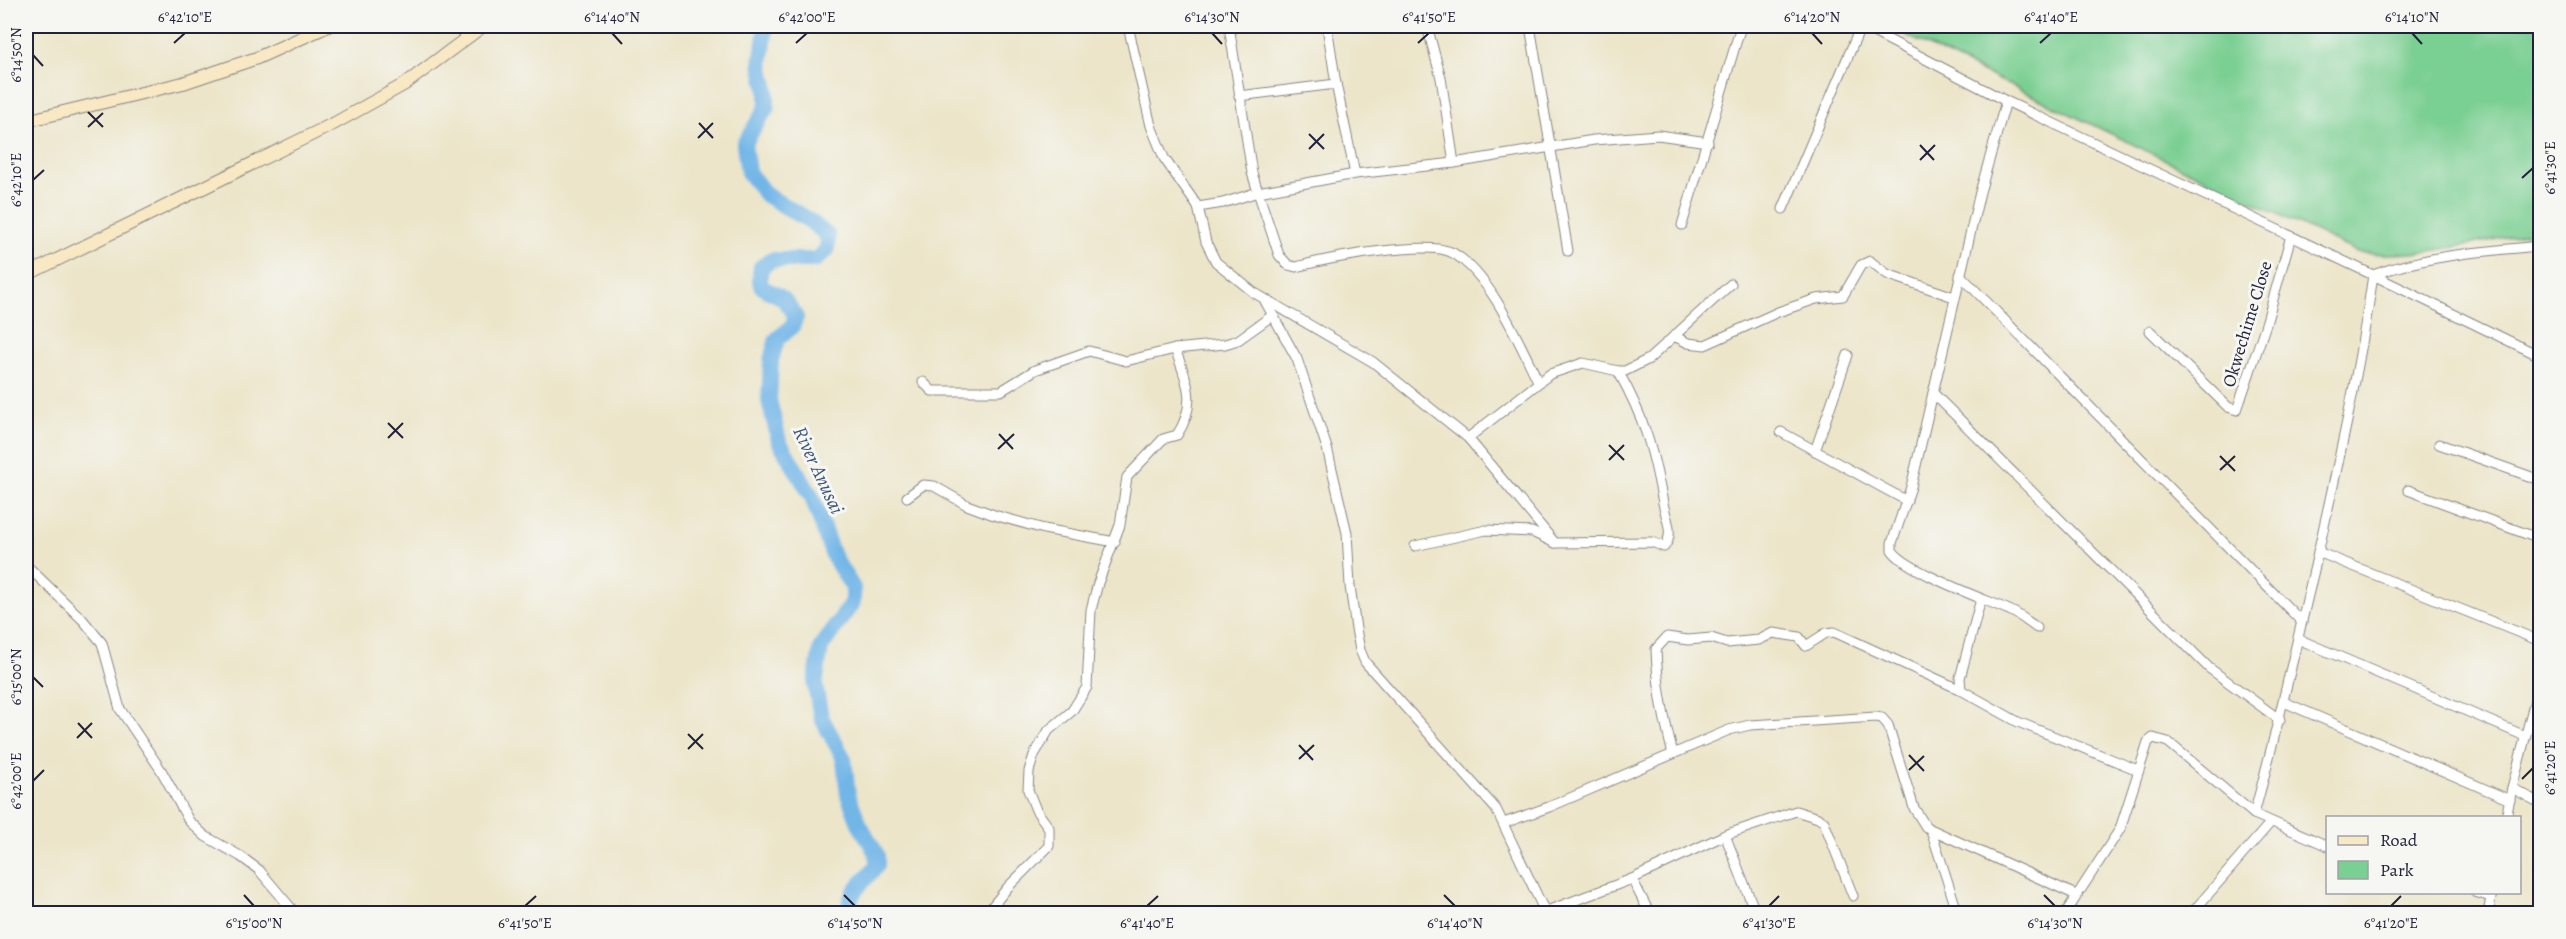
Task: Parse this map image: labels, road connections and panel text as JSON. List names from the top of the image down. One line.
{"streets":{"street":["Okwechime Close"]},"water":["River Anusai"],"legend":["Road","Park"],"coordinates":["6°42'10\"E","6°14'40\"N","6°42'00\"E","6°14'30\"N","6°41'50\"E","6°14'20\"N","6°41'40\"E","6°14'10\"N","6°14'50\"N","6°41'30\"E","6°15'00\"N","6°41'20\"E"]}
